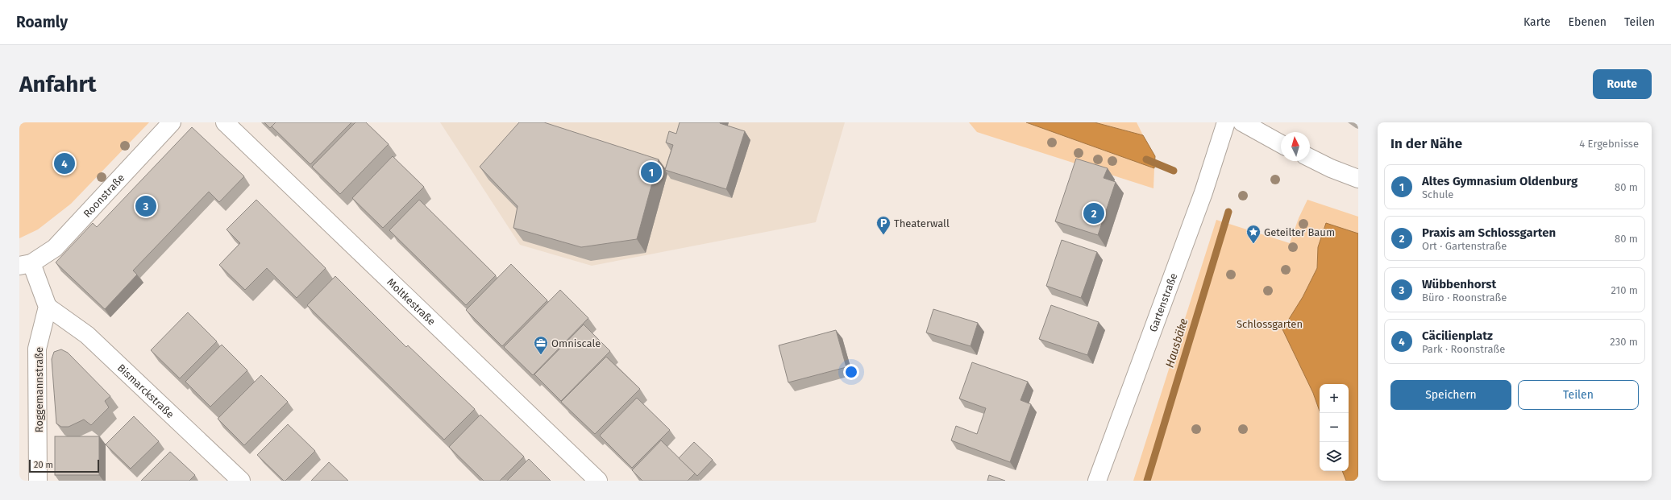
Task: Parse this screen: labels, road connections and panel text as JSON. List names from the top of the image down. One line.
{"streets":{"street":["Roonstraße","Moltkestraße","Gartenstraße","Roggemannstraße","Bismarckstraße"]},"crossings":[["Roggemannstraße","Bismarckstraße"]],"water":["Hausbäke"],"parks":["Schlossgarten"],"places":{"parking":["Theaterwall"],"place":["Geteilter Baum"],"office":["Omniscale"]},"scale_bar":"20 m","north":"top","page":{"header":"Roamly","nav":["Karte","Ebenen","Teilen"],"buttons":["Route",["Speichern","Teilen"]],"title":"Anfahrt","heading":["In der Nähe","4 Ergebnisse"],"pins":["4","1","3","2"],"list":[{"mark":"1","name":"Altes Gymnasium Oldenburg","note":"Schule","value":"80 m"},{"mark":"2","name":"Praxis am Schlossgarten","note":"Ort · Gartenstraße","value":"80 m"},{"mark":"3","name":"Wübbenhorst","note":"Büro · Roonstraße","value":"210 m"},{"mark":"4","name":"Cäcilienplatz","note":"Park · Roonstraße","value":"230 m"}],"map_buttons":["+","−"],"scale":"20 m"}}
